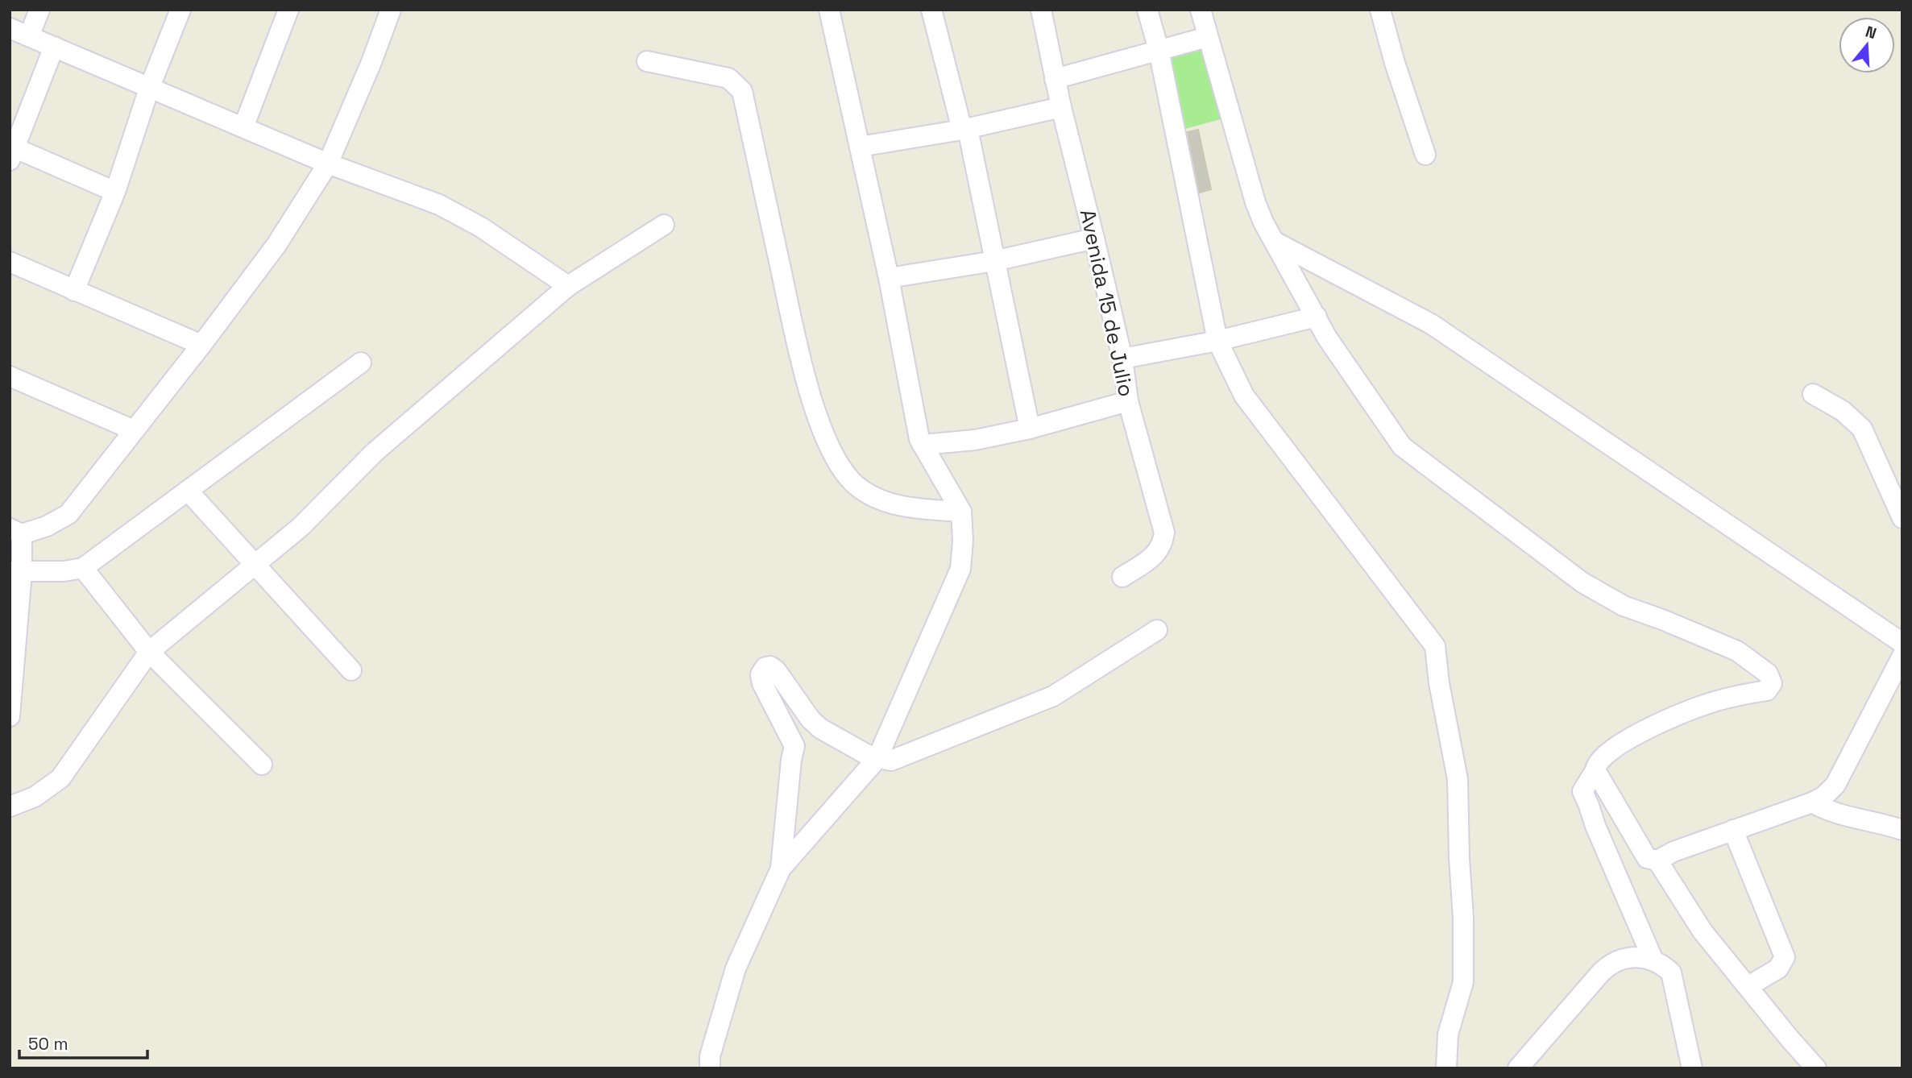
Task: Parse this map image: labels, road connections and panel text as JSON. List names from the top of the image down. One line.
{"streets":{"street":["Avenida 15 de Julio"]},"scale_bar":"50 m","north":"top"}
